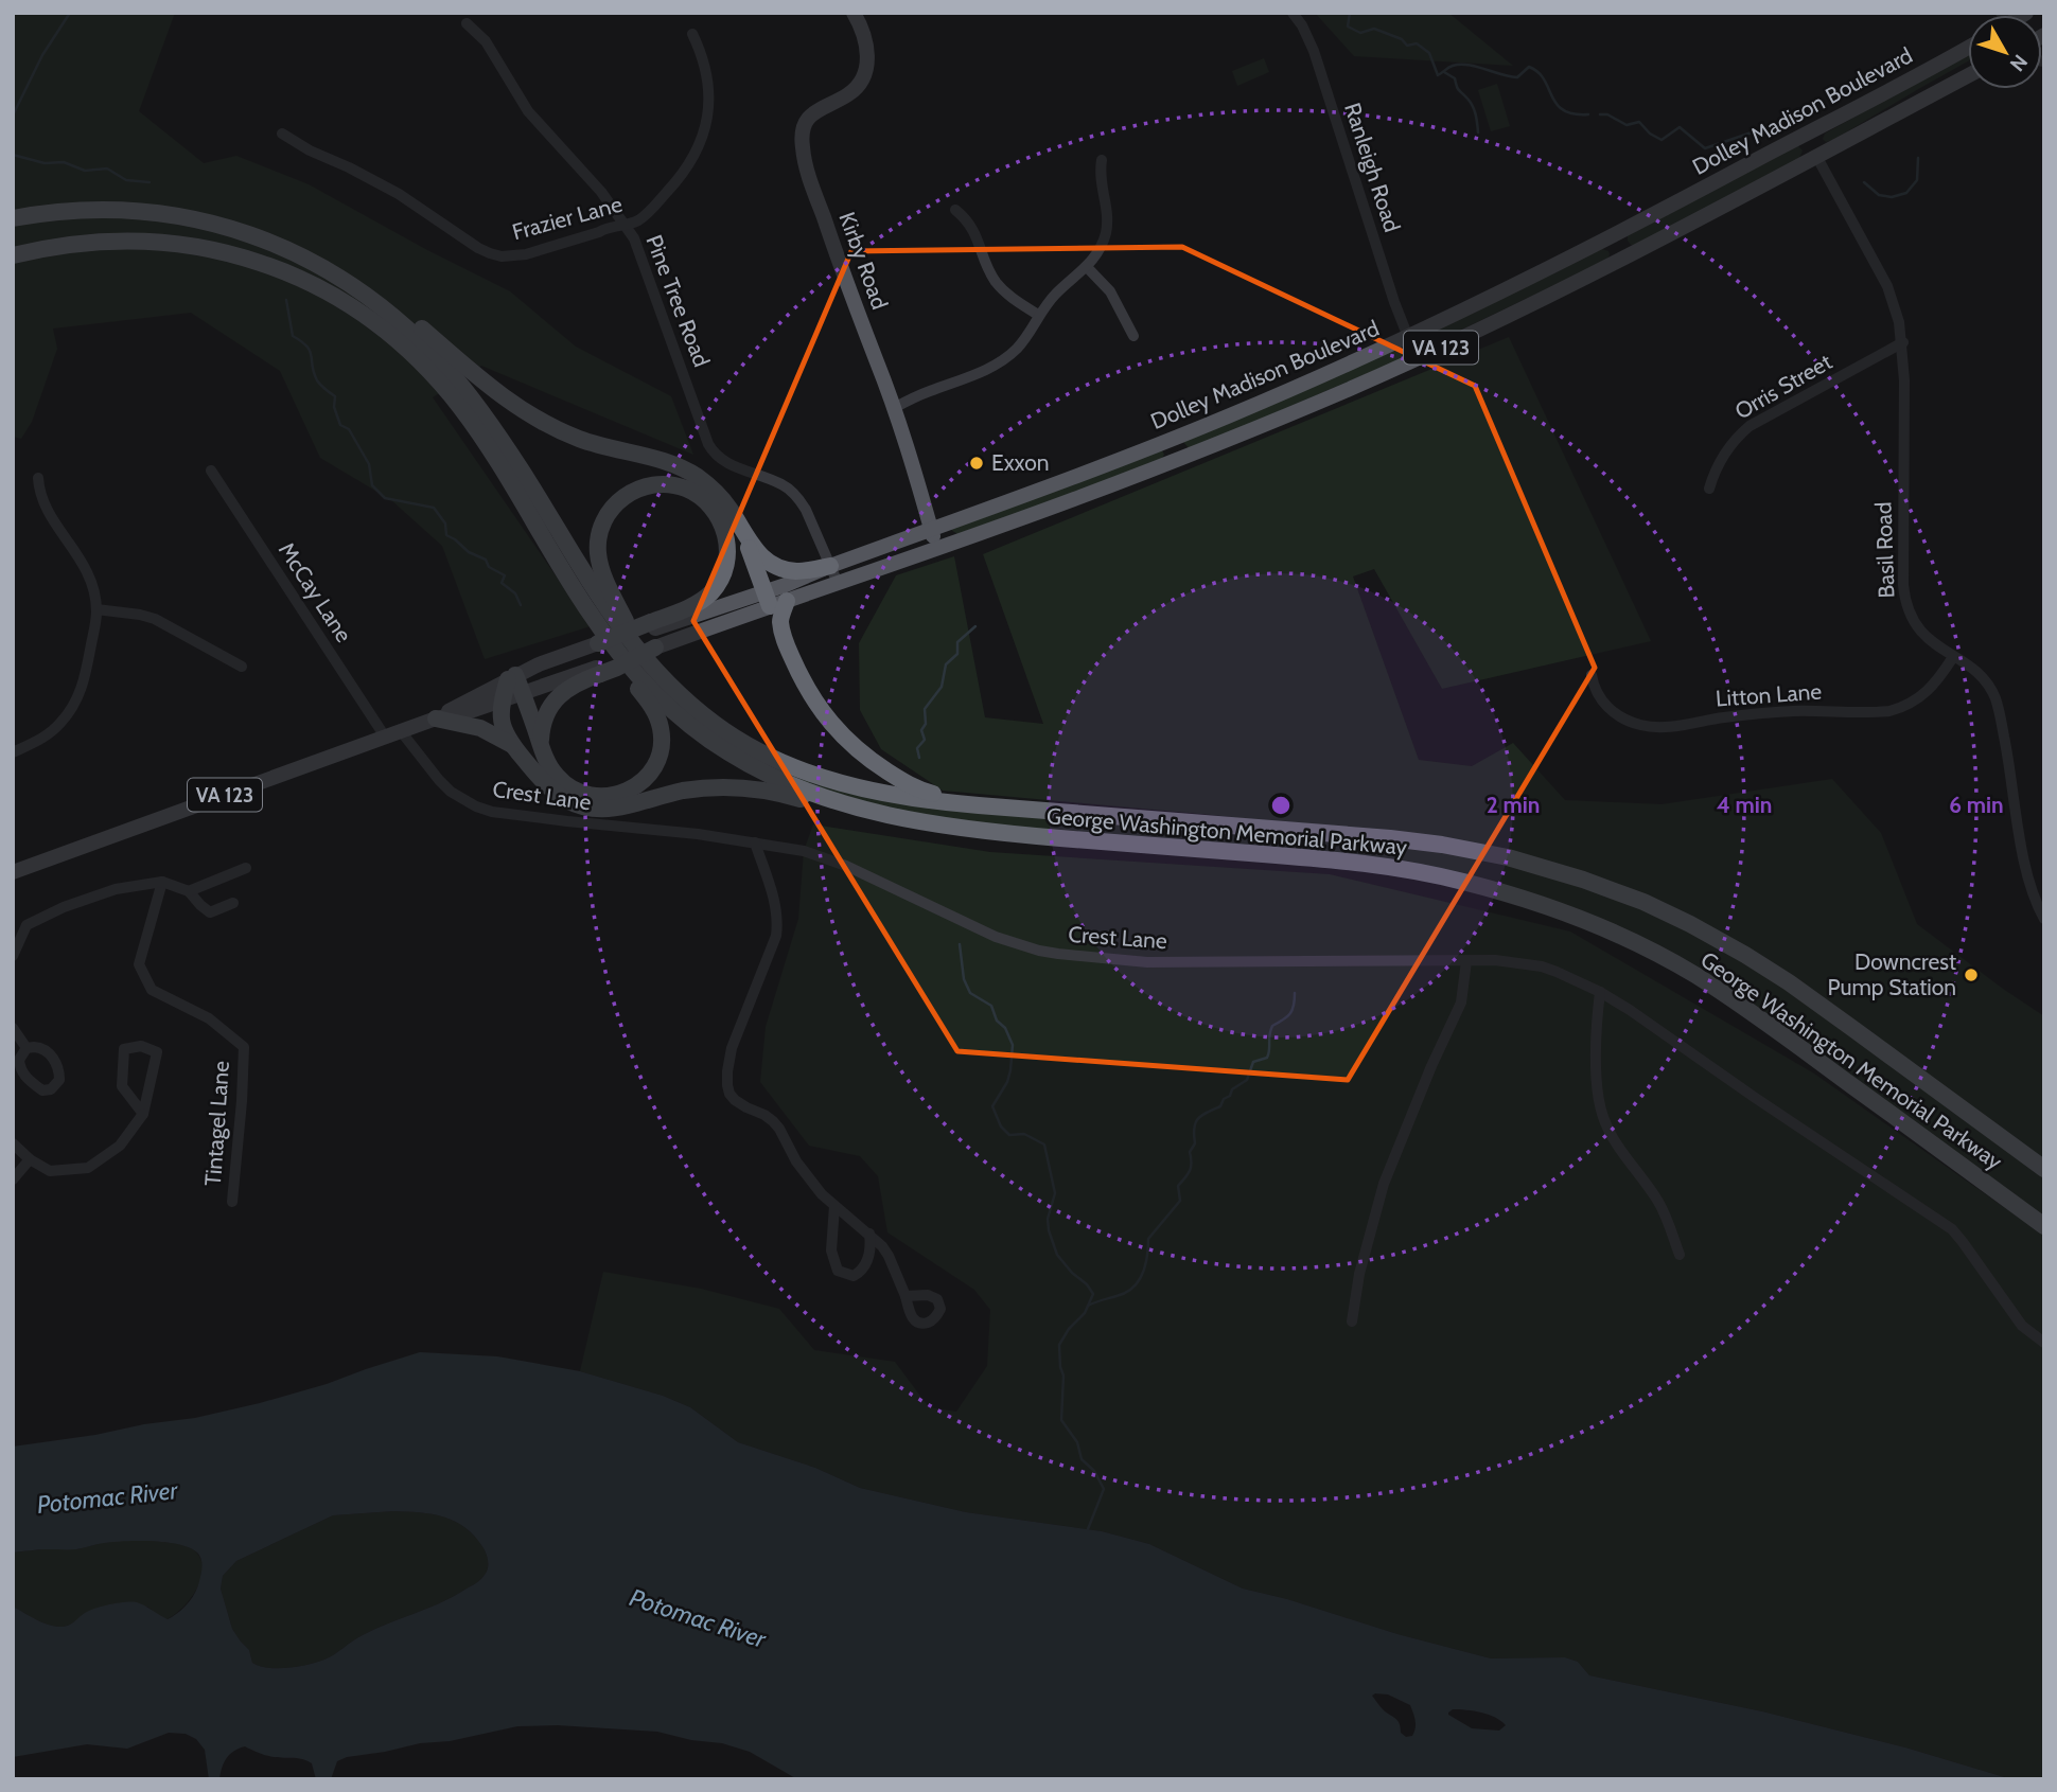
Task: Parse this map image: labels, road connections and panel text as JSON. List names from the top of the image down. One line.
{"streets":{"highway":["George Washington Memorial Parkway"],"main road":["Dolley Madison Boulevard","Kirby Road","VA 123"],"street":["Ranleigh Road","Frazier Lane","Pine Tree Road","Orris Street","Basil Road","McCay Lane","Litton Lane","Crest Lane","Tintagel Lane"]},"crossings":[["Dolley Madison Boulevard","Ranleigh Road"],["Dolley Madison Boulevard","Kirby Road"],["Dolley Madison Boulevard","Pine Tree Road"],["Dolley Madison Boulevard","Basil Road"],["Dolley Madison Boulevard","George Washington Memorial Parkway"],["Frazier Lane","Pine Tree Road"],["VA 123","McCay Lane"],["VA 123","Crest Lane"],["Orris Street","Basil Road"],["Basil Road","Litton Lane"]],"water":["Potomac River"],"places":["Exxon","Downcrest Pump Station"],"north":"bottom right","rings":["2 min","4 min","6 min"]}
